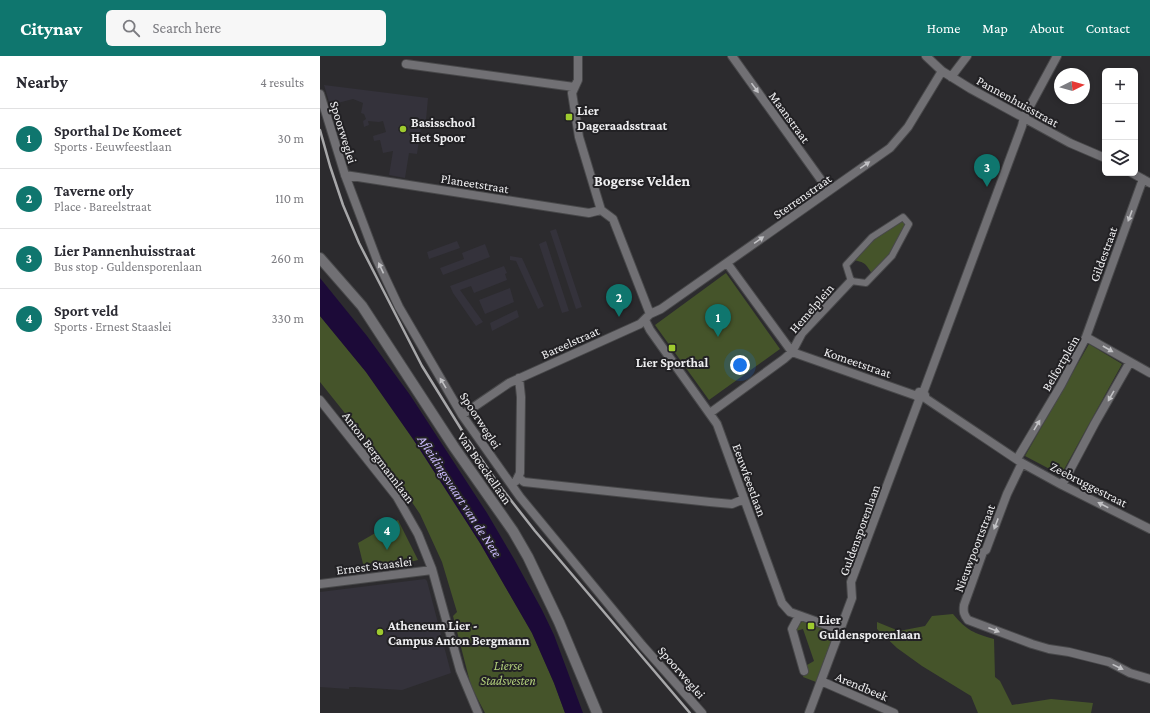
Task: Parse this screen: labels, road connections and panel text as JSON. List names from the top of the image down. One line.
{"streets":{"street":["Pannenhuisstraat","Maanstraat","Spoorweglei","Planeetstraat","Sterrenstraat","Gildestraat","Hemelplein","Bareelstraat","Komeetstraat","Belfortplein","Anton Bergmannlaan","Van Boeckellaan","Eeuwfeestlaan","Zeebruggestraat","Guldensporenlaan","Nieuwpoortstraat","Ernest Staaslei","Arendbeek"]},"crossings":[["Pannenhuisstraat","Sterrenstraat"],["Pannenhuisstraat","Guldensporenlaan"],["Maanstraat","Sterrenstraat"],["Spoorweglei","Planeetstraat"],["Spoorweglei","Bareelstraat"],["Planeetstraat","Eeuwfeestlaan"],["Sterrenstraat","Bareelstraat"],["Sterrenstraat","Eeuwfeestlaan"],["Gildestraat","Belfortplein"],["Hemelplein","Komeetstraat"],["Bareelstraat","Eeuwfeestlaan"],["Komeetstraat","Belfortplein"],["Komeetstraat","Zeebruggestraat"],["Komeetstraat","Guldensporenlaan"],["Komeetstraat","Nieuwpoortstraat"],["Belfortplein","Zeebruggestraat"],["Belfortplein","Nieuwpoortstraat"],["Anton Bergmannlaan","Ernest Staaslei"],["Eeuwfeestlaan","Guldensporenlaan"],["Zeebruggestraat","Nieuwpoortstraat"],["Guldensporenlaan","Arendbeek"]],"one_way":["Maanstraat","Spoorweglei","Sterrenstraat","Gildestraat","Zeebruggestraat"],"districts":["Bogerse Velden"],"water":["Afleidingsvaart van de Nete"],"parks":["Lierse Stadsvesten"],"places":{"transit":["Lier Dageraadsstraat","Lier Sporthal","Lier Guldensporenlaan"],"other":["Basisschool Het Spoor","Atheneum Lier - Campus Anton Bergmann"]},"north":"right","page":{"header":"Citynav","search":"Search here","nav":["Home","Map","About","Contact"],"heading":["Nearby","4 results"],"map_buttons":["+","−"],"list":[{"mark":"1","name":"Sporthal De Komeet","note":"Sports · Eeuwfeestlaan","value":"30 m"},{"mark":"2","name":"Taverne orly","note":"Place · Bareelstraat","value":"110 m"},{"mark":"3","name":"Lier Pannenhuisstraat","note":"Bus stop · Guldensporenlaan","value":"260 m"},{"mark":"4","name":"Sport veld","note":"Sports · Ernest Staaslei","value":"330 m"}],"pins":["3","2","1","4"]}}
